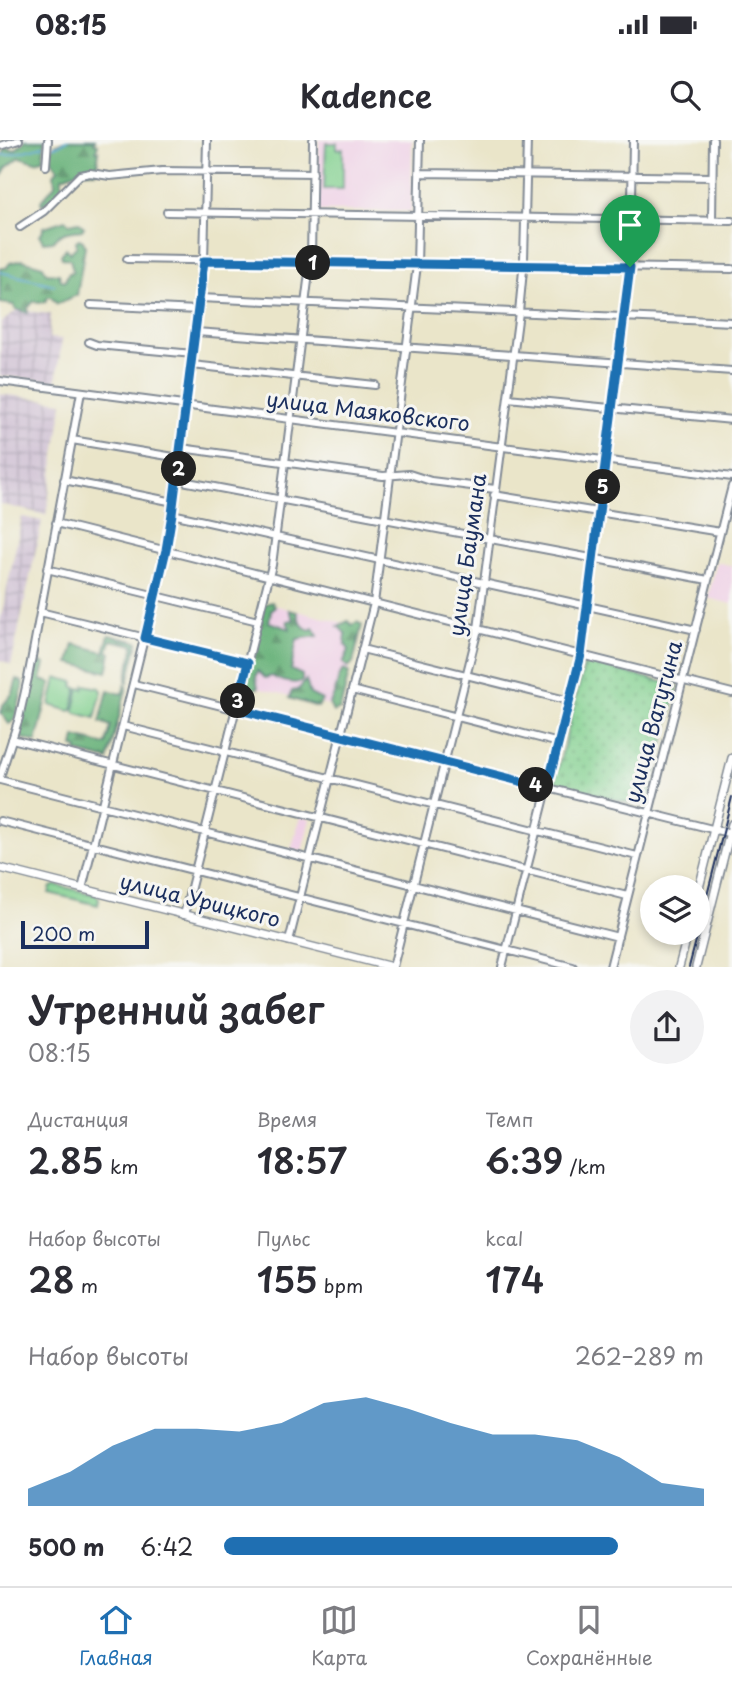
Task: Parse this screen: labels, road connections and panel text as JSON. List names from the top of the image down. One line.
{"streets":{"main road":["улица Урицкого"],"street":["улица Маяковского","улица Баумана","улица Ватутина"]},"crossings":[["улица Маяковского","улица Баумана"],["улица Баумана","улица Урицкого"]],"scale_bar":"200 m","page":{"status":"08:15","header":"Kadence","pins":["1","2","5","3","4"],"scale":"200 m","heading":["Утренний забег","08:15"],"stats":[["Дистанция","2.85 km"],["Время","18:57"],["Темп","6:39 /km"],["Набор высоты","28 m"],["Пульс","155 bpm"],["kcal","174"]],"chart":["Набор высоты","262–289 m"],"list":[{"name":"500 m","note":"6:42"}],"tabs":["Главная","Карта","Сохранённые"]}}
